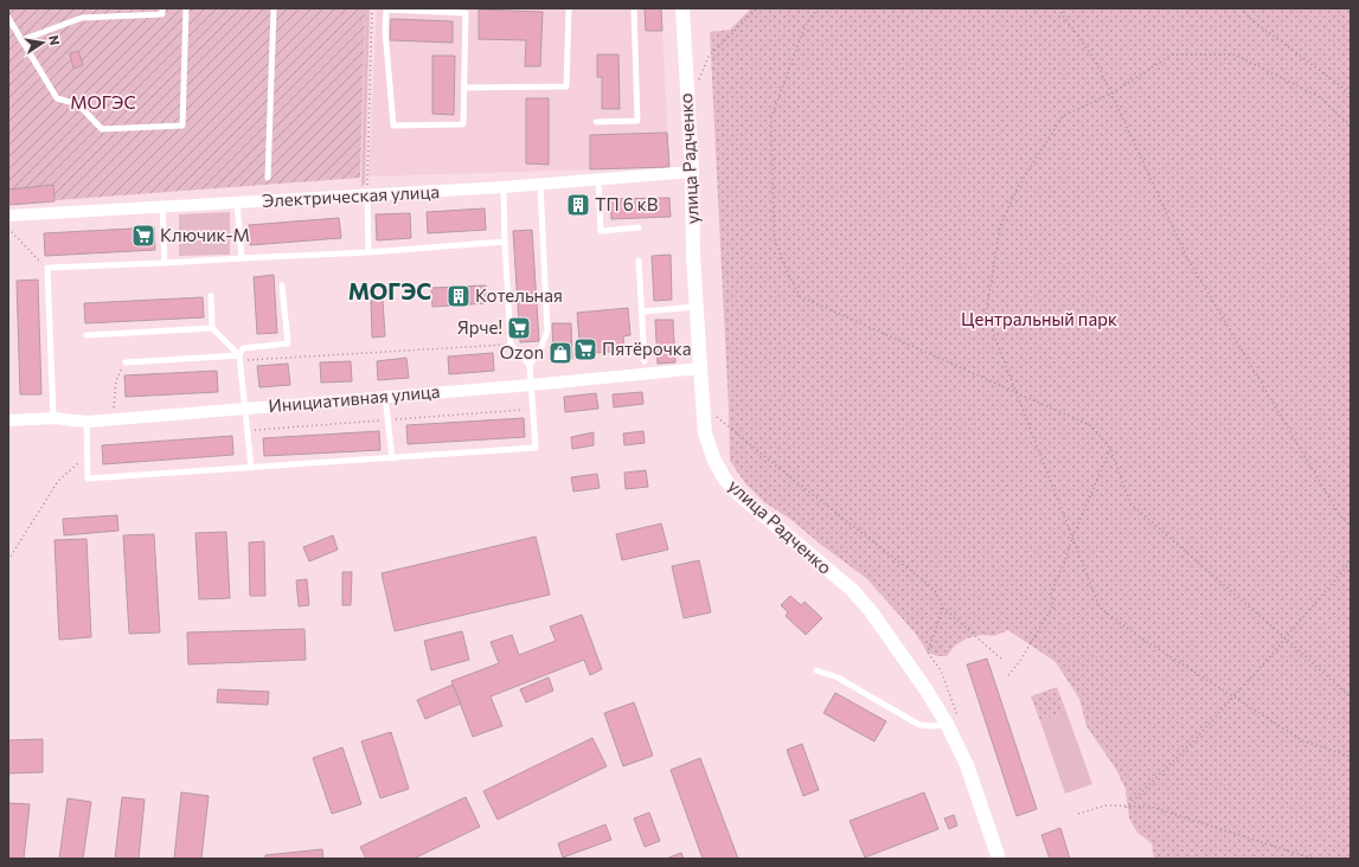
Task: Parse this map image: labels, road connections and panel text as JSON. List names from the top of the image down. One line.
{"streets":{"street":["улица Радченко","Электрическая улица","Инициативная улица"]},"crossings":[["улица Радченко","Электрическая улица"],["улица Радченко","Инициативная улица"]],"districts":["МОГЭС"],"parks":["МОГЭС","Центральный парк"],"places":{"building":["ТП 6 кВ","Котельная"],"supermarket":["Ключик-М","Ярче!","Пятёрочка"],"shop":["Ozon"]},"north":"right"}
